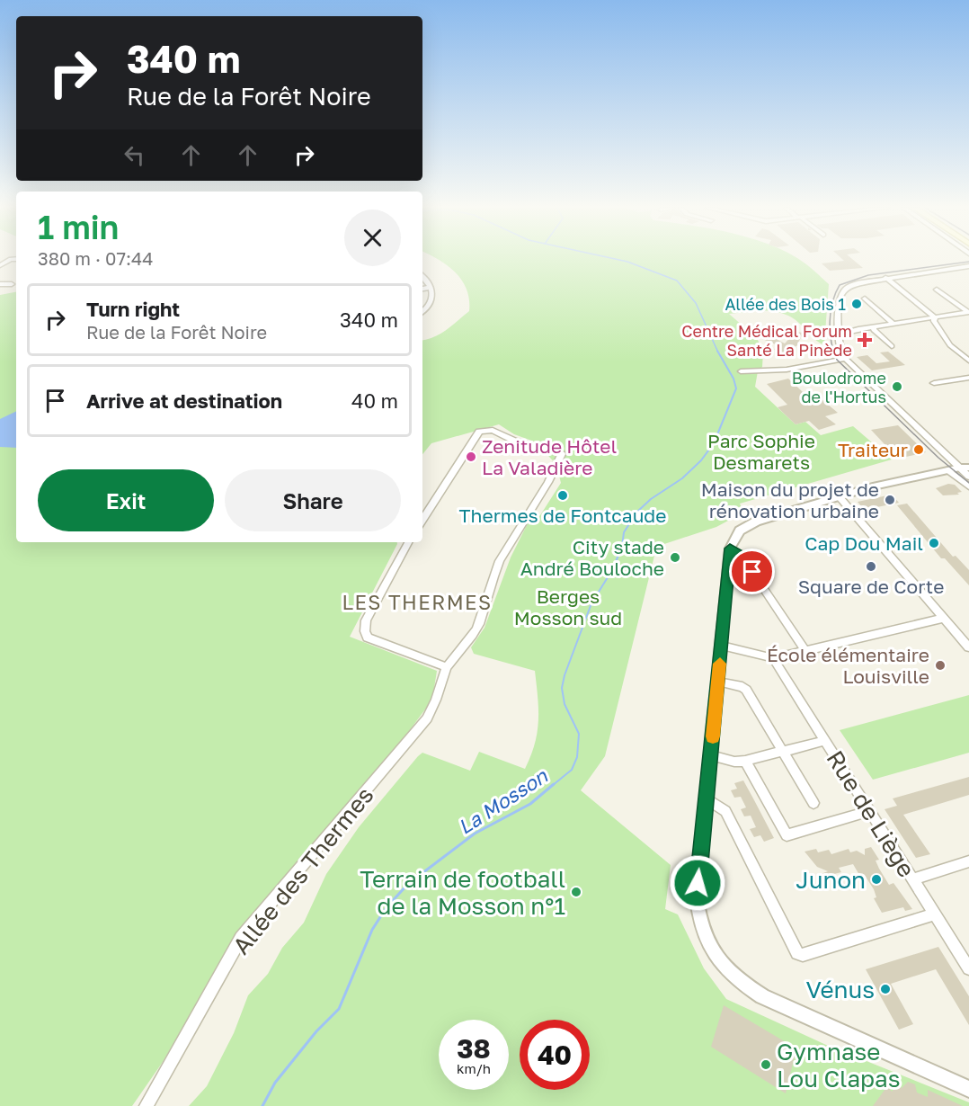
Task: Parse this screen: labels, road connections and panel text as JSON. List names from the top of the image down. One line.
{"streets":{"street":["Rue de Liège","Allée des Thermes"]},"districts":["LES THERMES"],"water":["La Mosson"],"parks":["Parc Sophie Desmarets","Berges Mosson sud"],"places":{"other":["Allée des Bois 1","Boulodrome de l'Hortus","Traiteur","Zenitude Hôtel La Valadière","Thermes de Fontcaude","Maison du projet de rénovation urbaine","Cap Dou Mail","City stade André Bouloche","Square de Corte","École élémentaire Louisville","Junon","Terrain de football de la Mosson n°1","Vénus","Gymnase Lou Clapas"],"health":["Centre Médical Forum Santé La Pinède"]},"page":{"turn":["340 m","Rue de la Forêt Noire"],"heading":["1 min","380 m · 07:44"],"list":[{"name":"Turn right","note":"Rue de la Forêt Noire","value":"340 m"},{"name":"Arrive at destination","value":"40 m"}],"buttons":["Exit","Share"],"speed":"38 km/h","limit":"40"}}
